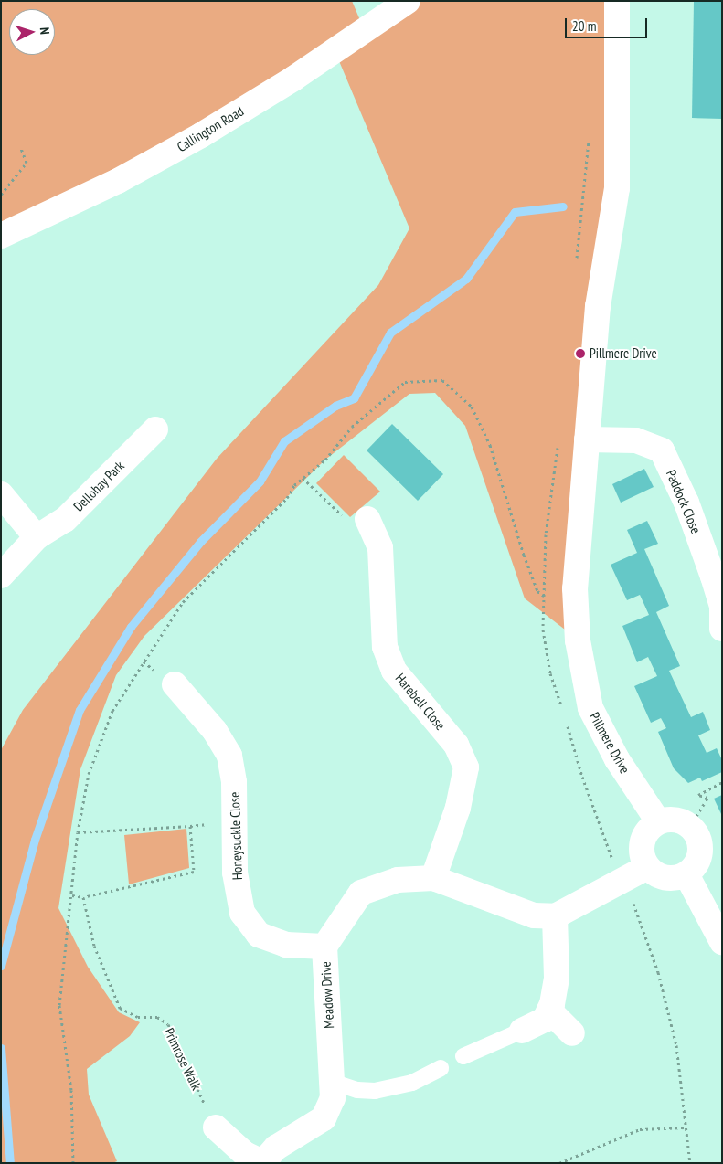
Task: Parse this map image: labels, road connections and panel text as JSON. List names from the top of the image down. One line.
{"streets":{"street":["Callington Road","Dellohay Park","Paddock Close","Harebell Close","Pillmere Drive","Honeysuckle Close","Meadow Drive"],"path":["Primrose Walk"]},"crossings":[["Paddock Close","Pillmere Drive"],["Harebell Close","Meadow Drive"],["Honeysuckle Close","Meadow Drive"]],"places":["Pillmere Drive"],"scale_bar":"20 m","north":"right"}
